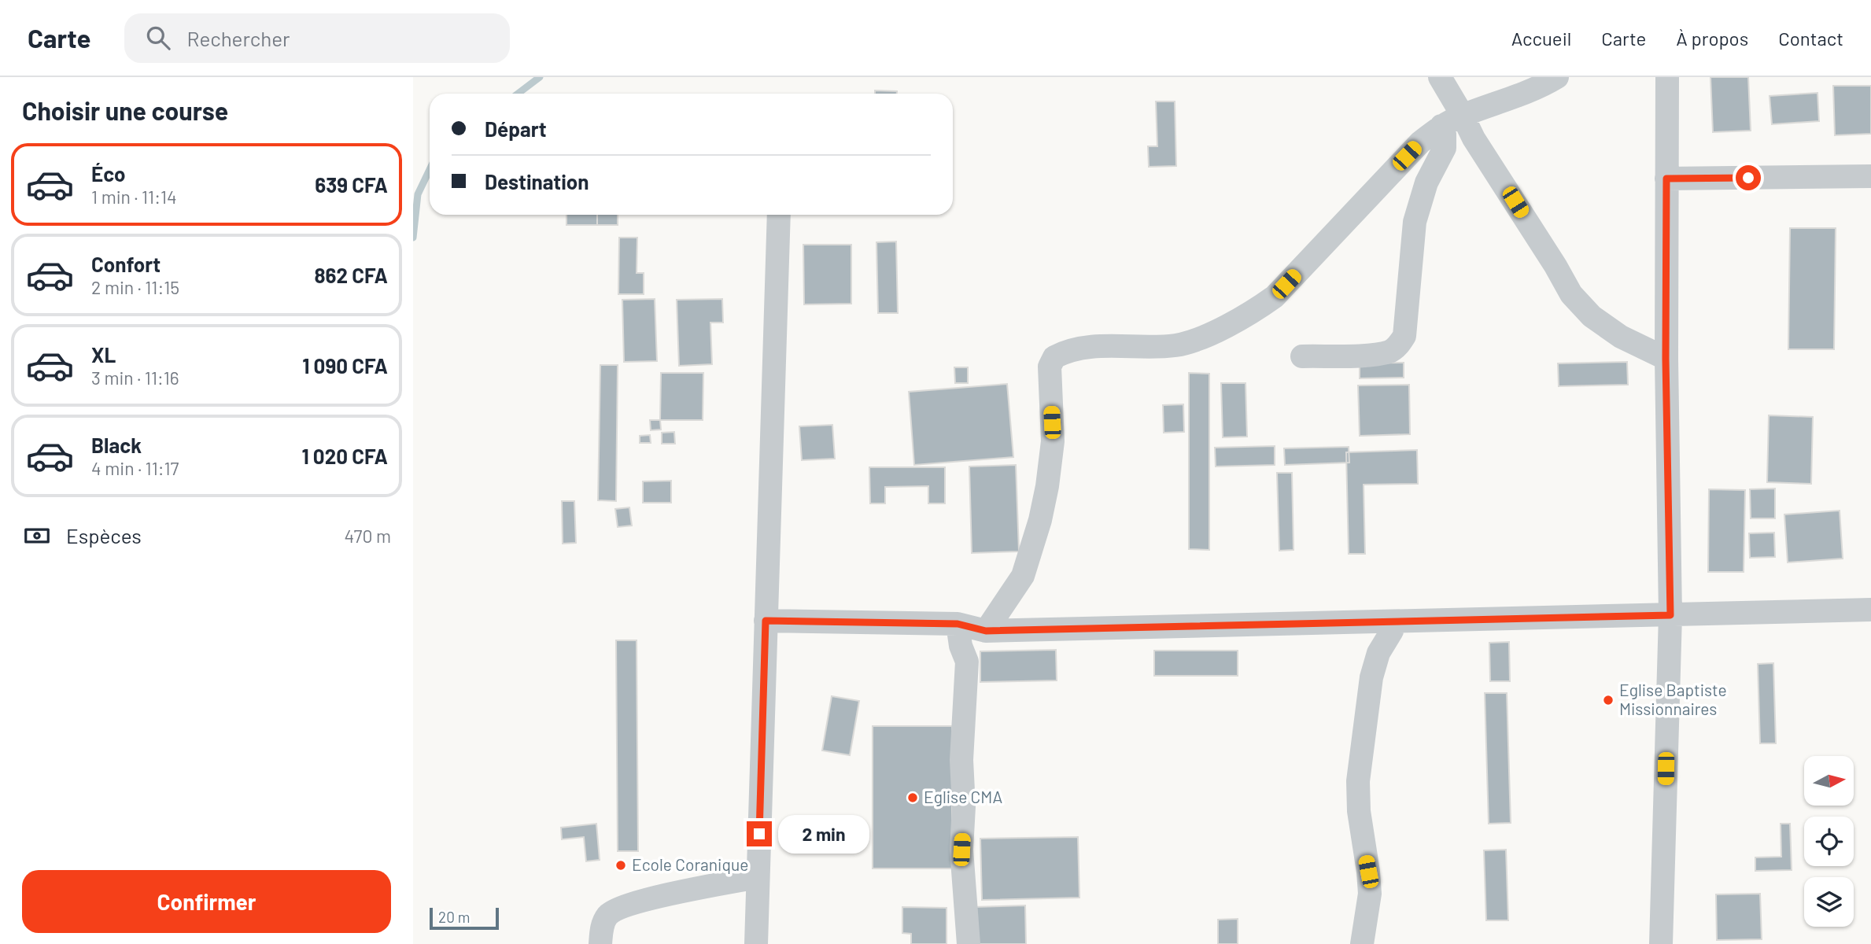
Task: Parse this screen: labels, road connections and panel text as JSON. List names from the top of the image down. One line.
{"places":["Eglise Baptiste Missionnaires","Eglise CMA","Ecole Coranique"],"scale_bar":"20 m","north":"right","page":{"header":"Carte","search":"Rechercher","nav":["Accueil","Carte","À propos","Contact"],"heading":"Choisir une course","banner":["Départ","Destination"],"list":[{"name":"Éco","note":"1 min · 11:14","value":"639 CFA"},{"name":"Confort","note":"2 min · 11:15","value":"862 CFA"},{"name":"XL","note":"3 min · 11:16","value":"1 090 CFA"},{"name":"Black","note":"4 min · 11:17","value":"1 020 CFA"}],"pay":["Espèces","470 m"],"bubble":"2 min","buttons":"Confirmer","scale":"20 m"}}
